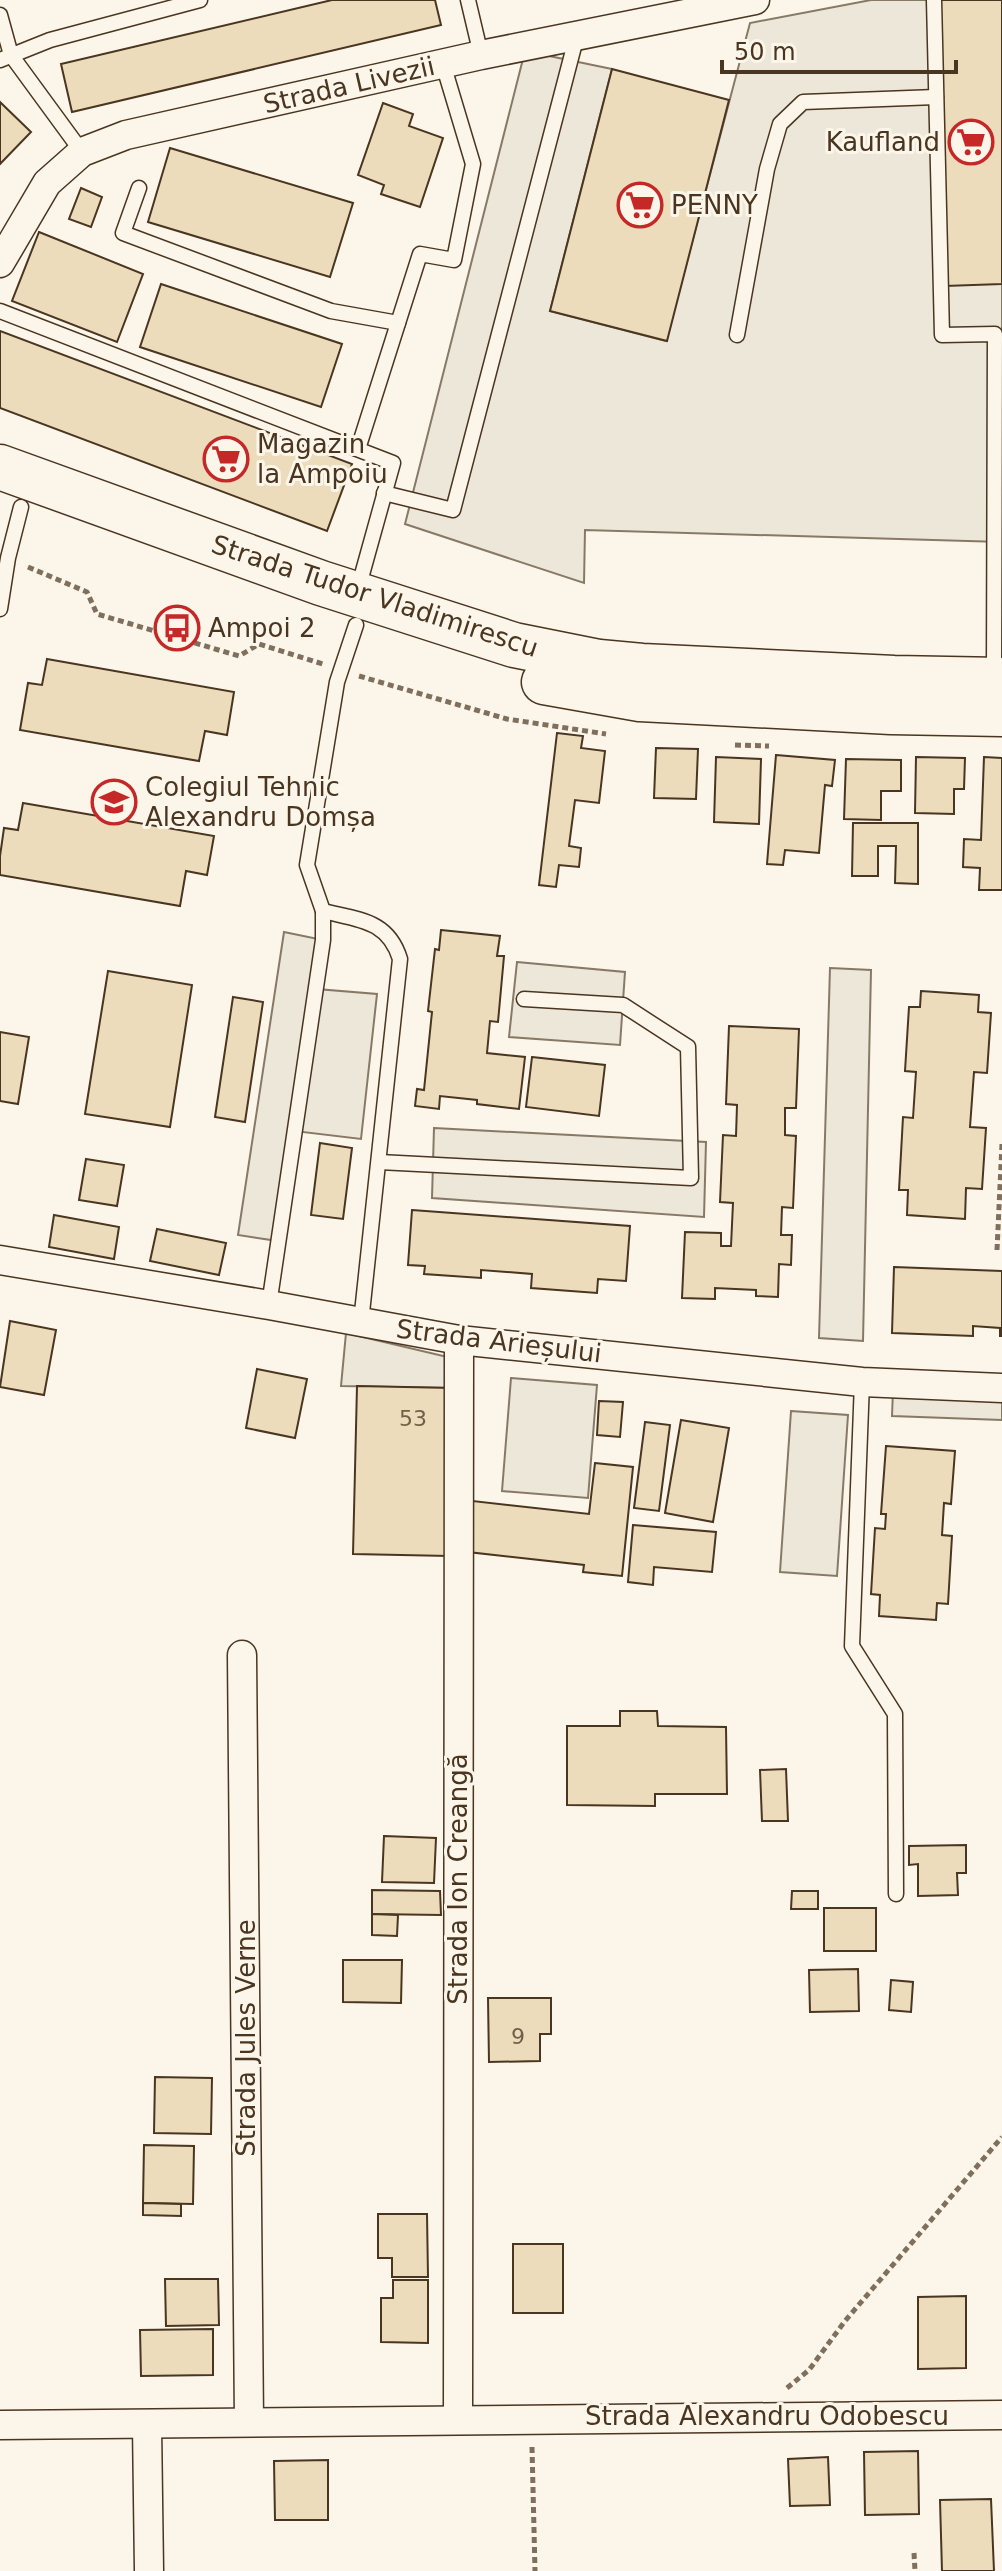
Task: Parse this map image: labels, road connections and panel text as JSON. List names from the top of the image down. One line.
{"streets":{"main road":["Strada Tudor Vladimirescu"],"street":["Strada Livezii","Strada Arieșului","Strada Ion Creangă","Strada Jules Verne","Strada Alexandru Odobescu"]},"crossings":[["Strada Arieșului","Strada Ion Creangă"],["Strada Ion Creangă","Strada Alexandru Odobescu"],["Strada Jules Verne","Strada Alexandru Odobescu"]],"places":{"supermarket":["Kaufland","PENNY","Magazin la Ampoiu"],"bus stop":["Ampoi 2"],"school or university":["Colegiul Tehnic Alexandru Domșa"]},"house_numbers":["53","9"],"scale_bar":"50 m"}
